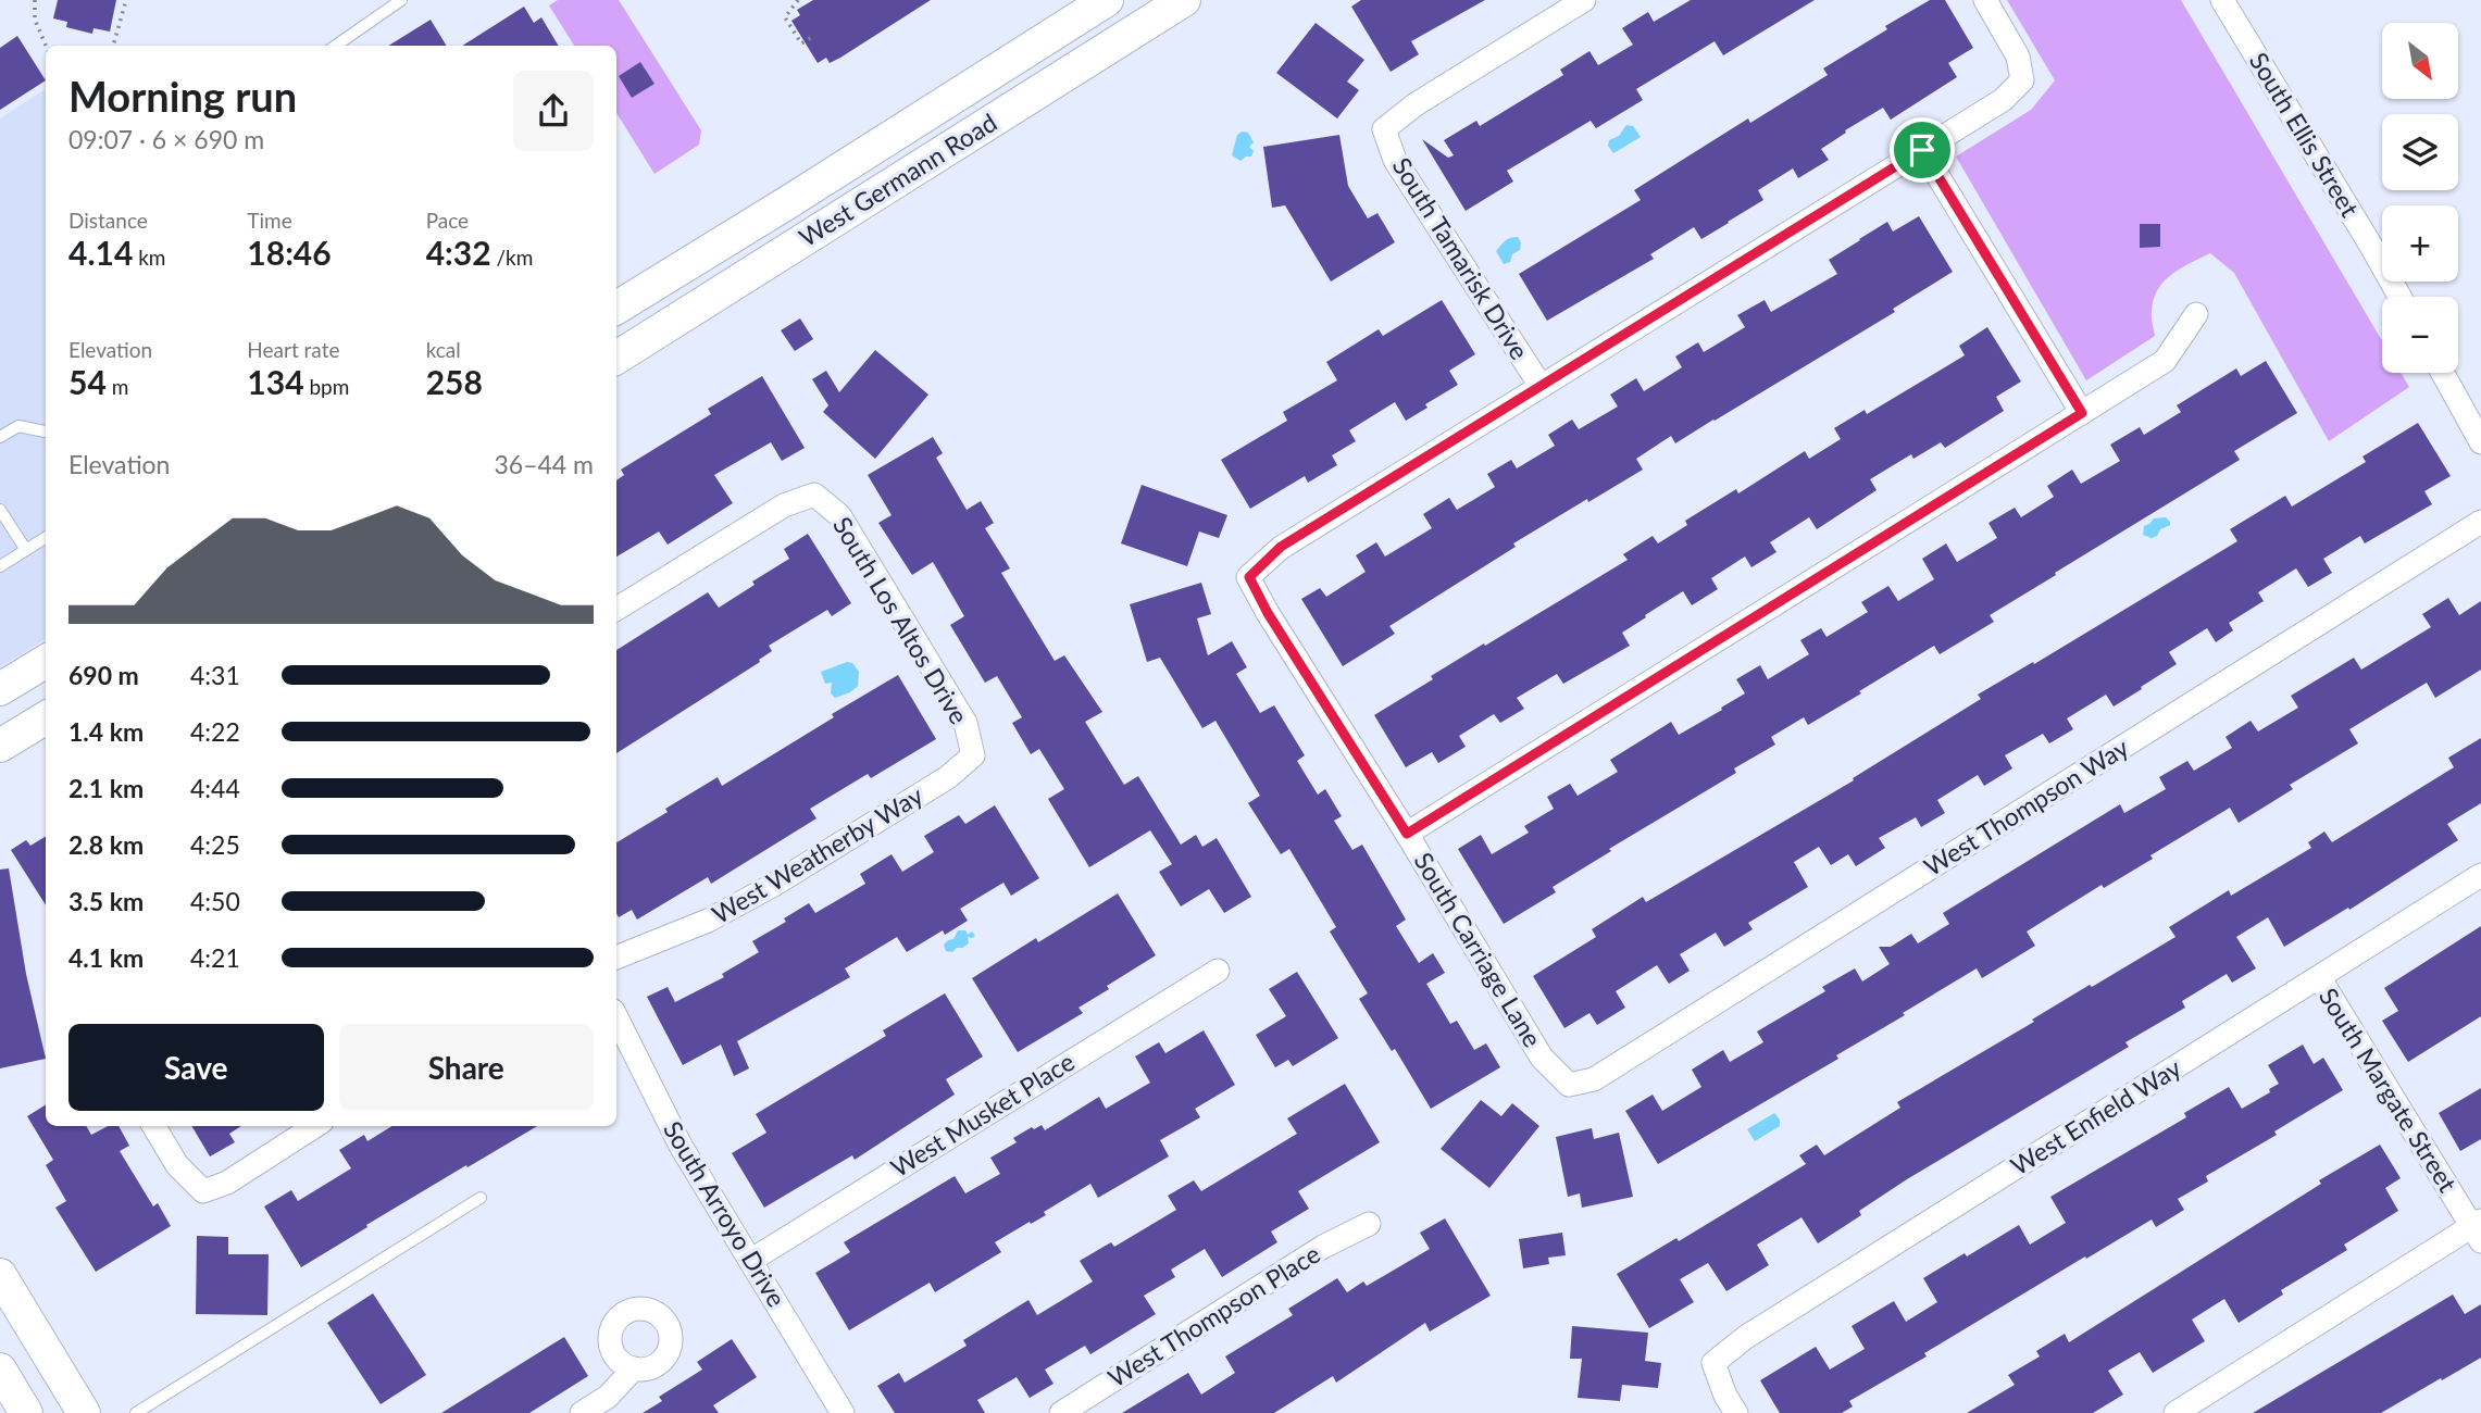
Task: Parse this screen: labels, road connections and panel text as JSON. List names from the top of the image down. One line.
{"streets":{"main road":["West Germann Road"],"street":["South Ellis Street","South Tamarisk Drive","South Los Altos Drive","West Thompson Way","West Weatherby Way","South Carriage Lane","South Margate Street","West Musket Place","West Enfield Way","South Arroyo Drive","West Thompson Place"]},"crossings":[["South Tamarisk Drive","South Carriage Lane"],["South Los Altos Drive","West Weatherby Way"],["West Thompson Way","South Carriage Lane"],["South Margate Street","West Enfield Way"],["West Musket Place","South Arroyo Drive"]],"north":"bottom right","page":{"map_buttons":["+","−"],"heading":["Morning run","09:07 · 6 × 690 m"],"stats":[["Distance","4.14 km"],["Time","18:46"],["Pace","4:32 /km"],["Elevation","54 m"],["Heart rate","134 bpm"],["kcal","258"]],"chart":["Elevation","36–44 m"],"list":[{"name":"690 m","note":"4:31"},{"name":"1.4 km","note":"4:22"},{"name":"2.1 km","note":"4:44"},{"name":"2.8 km","note":"4:25"},{"name":"3.5 km","note":"4:50"},{"name":"4.1 km","note":"4:21"}],"buttons":["Save","Share"]}}
